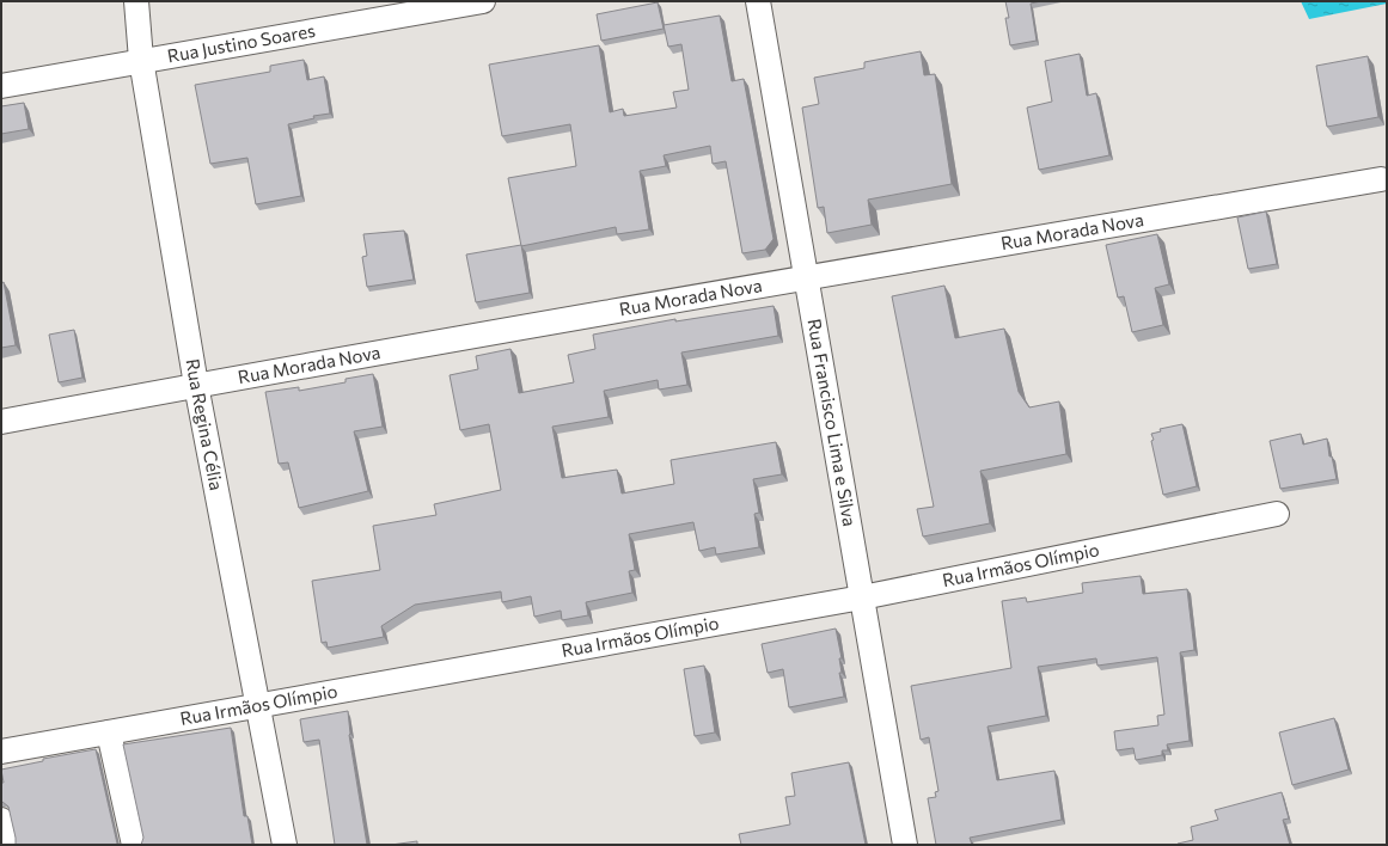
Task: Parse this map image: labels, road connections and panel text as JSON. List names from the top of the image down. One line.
{"streets":{"street":["Rua Justino Soares","Rua Morada Nova","Rua Francisco Lima e Silva","Rua Regina Célia","Rua Irmãos Olímpio"]},"crossings":[["Rua Justino Soares","Rua Regina Célia"],["Rua Morada Nova","Rua Francisco Lima e Silva"],["Rua Morada Nova","Rua Regina Célia"],["Rua Francisco Lima e Silva","Rua Irmãos Olímpio"],["Rua Regina Célia","Rua Irmãos Olímpio"]]}
